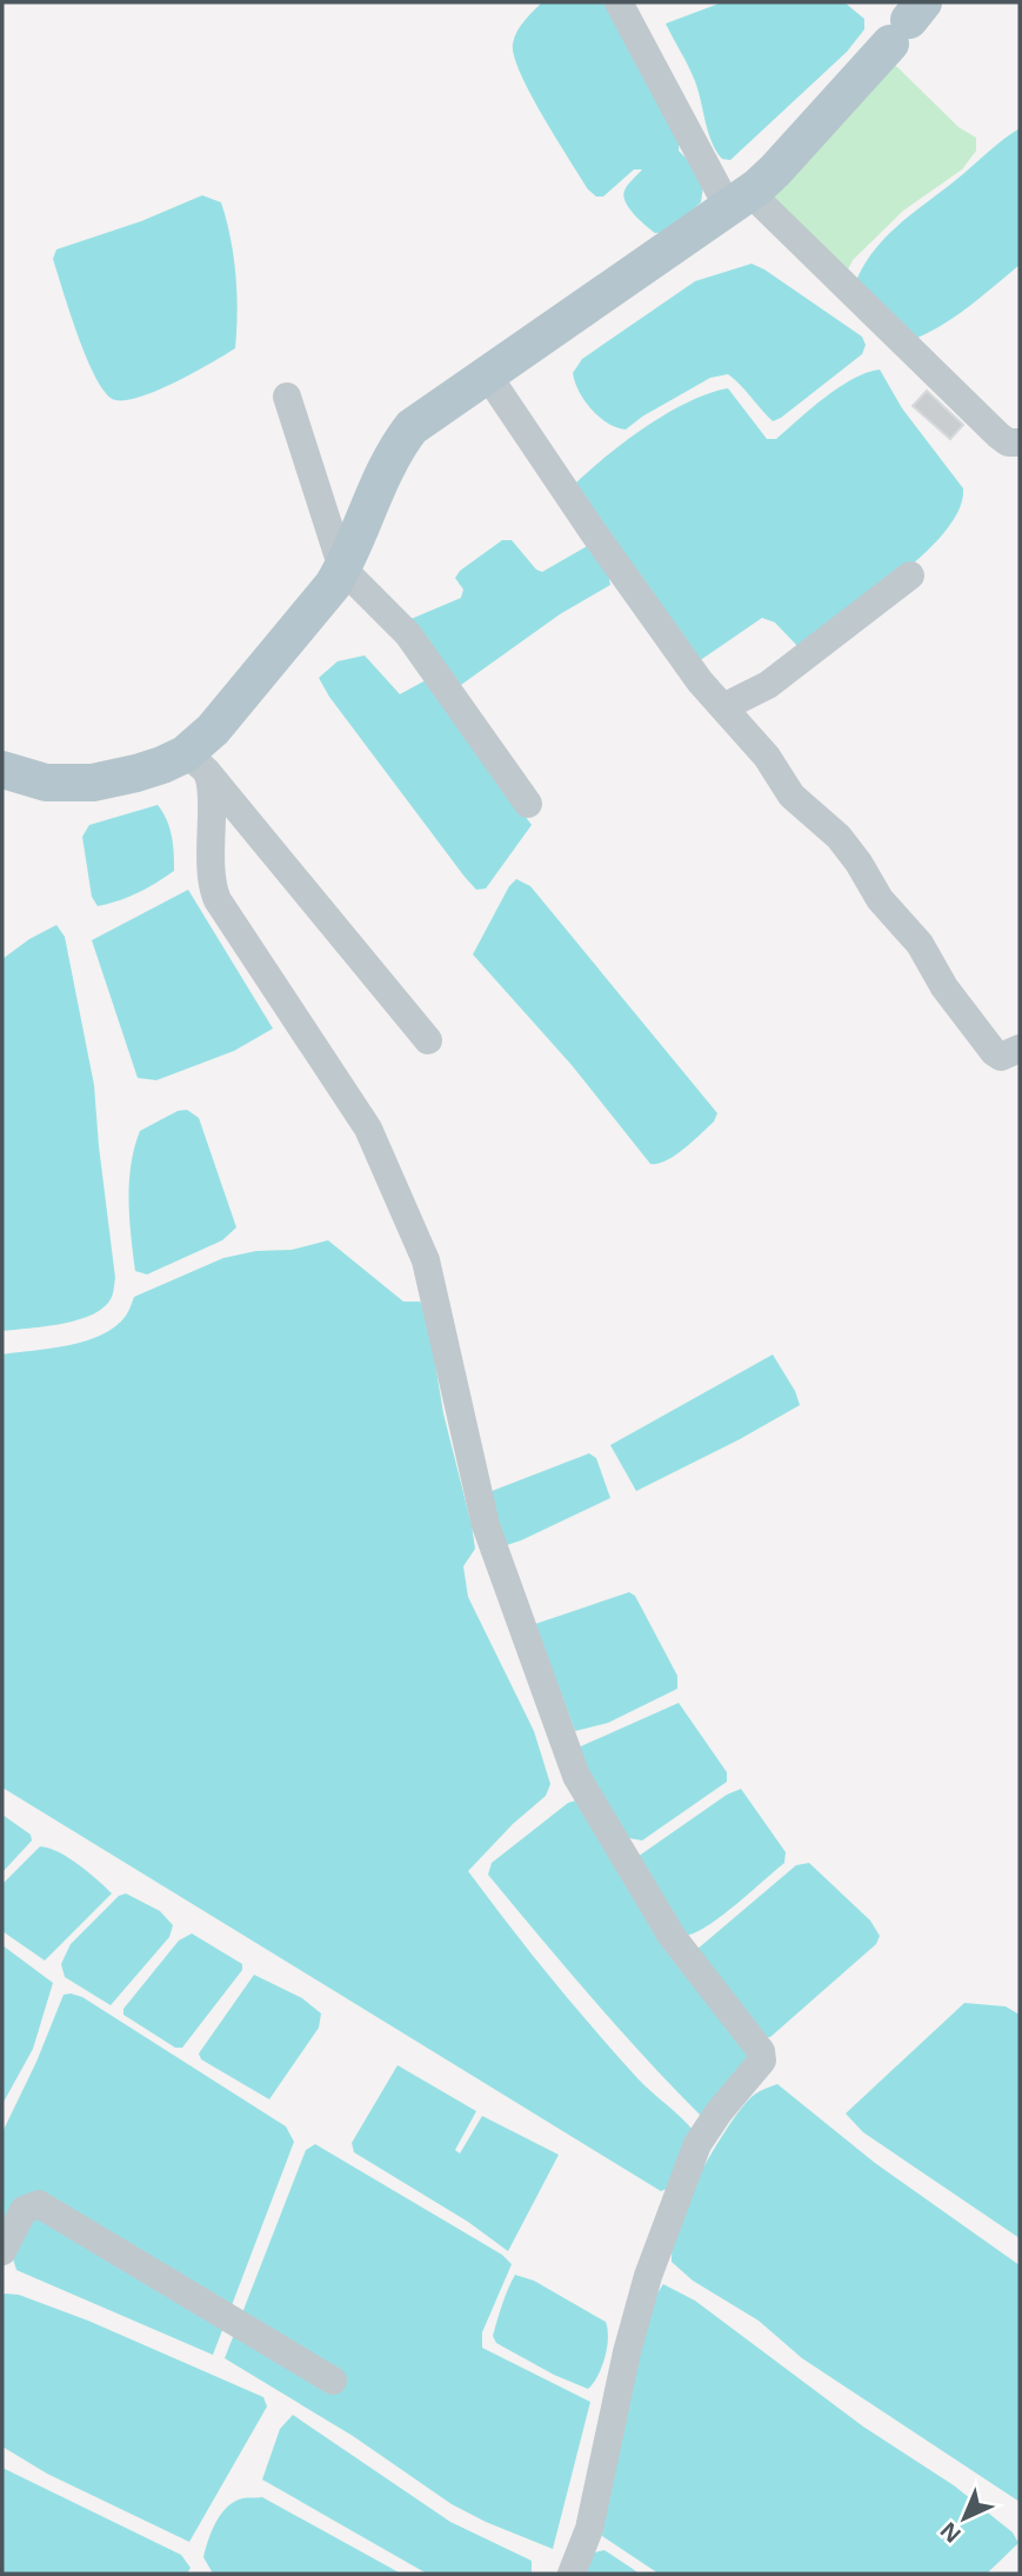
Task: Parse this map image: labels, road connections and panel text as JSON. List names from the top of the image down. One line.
{"north":"bottom left"}
